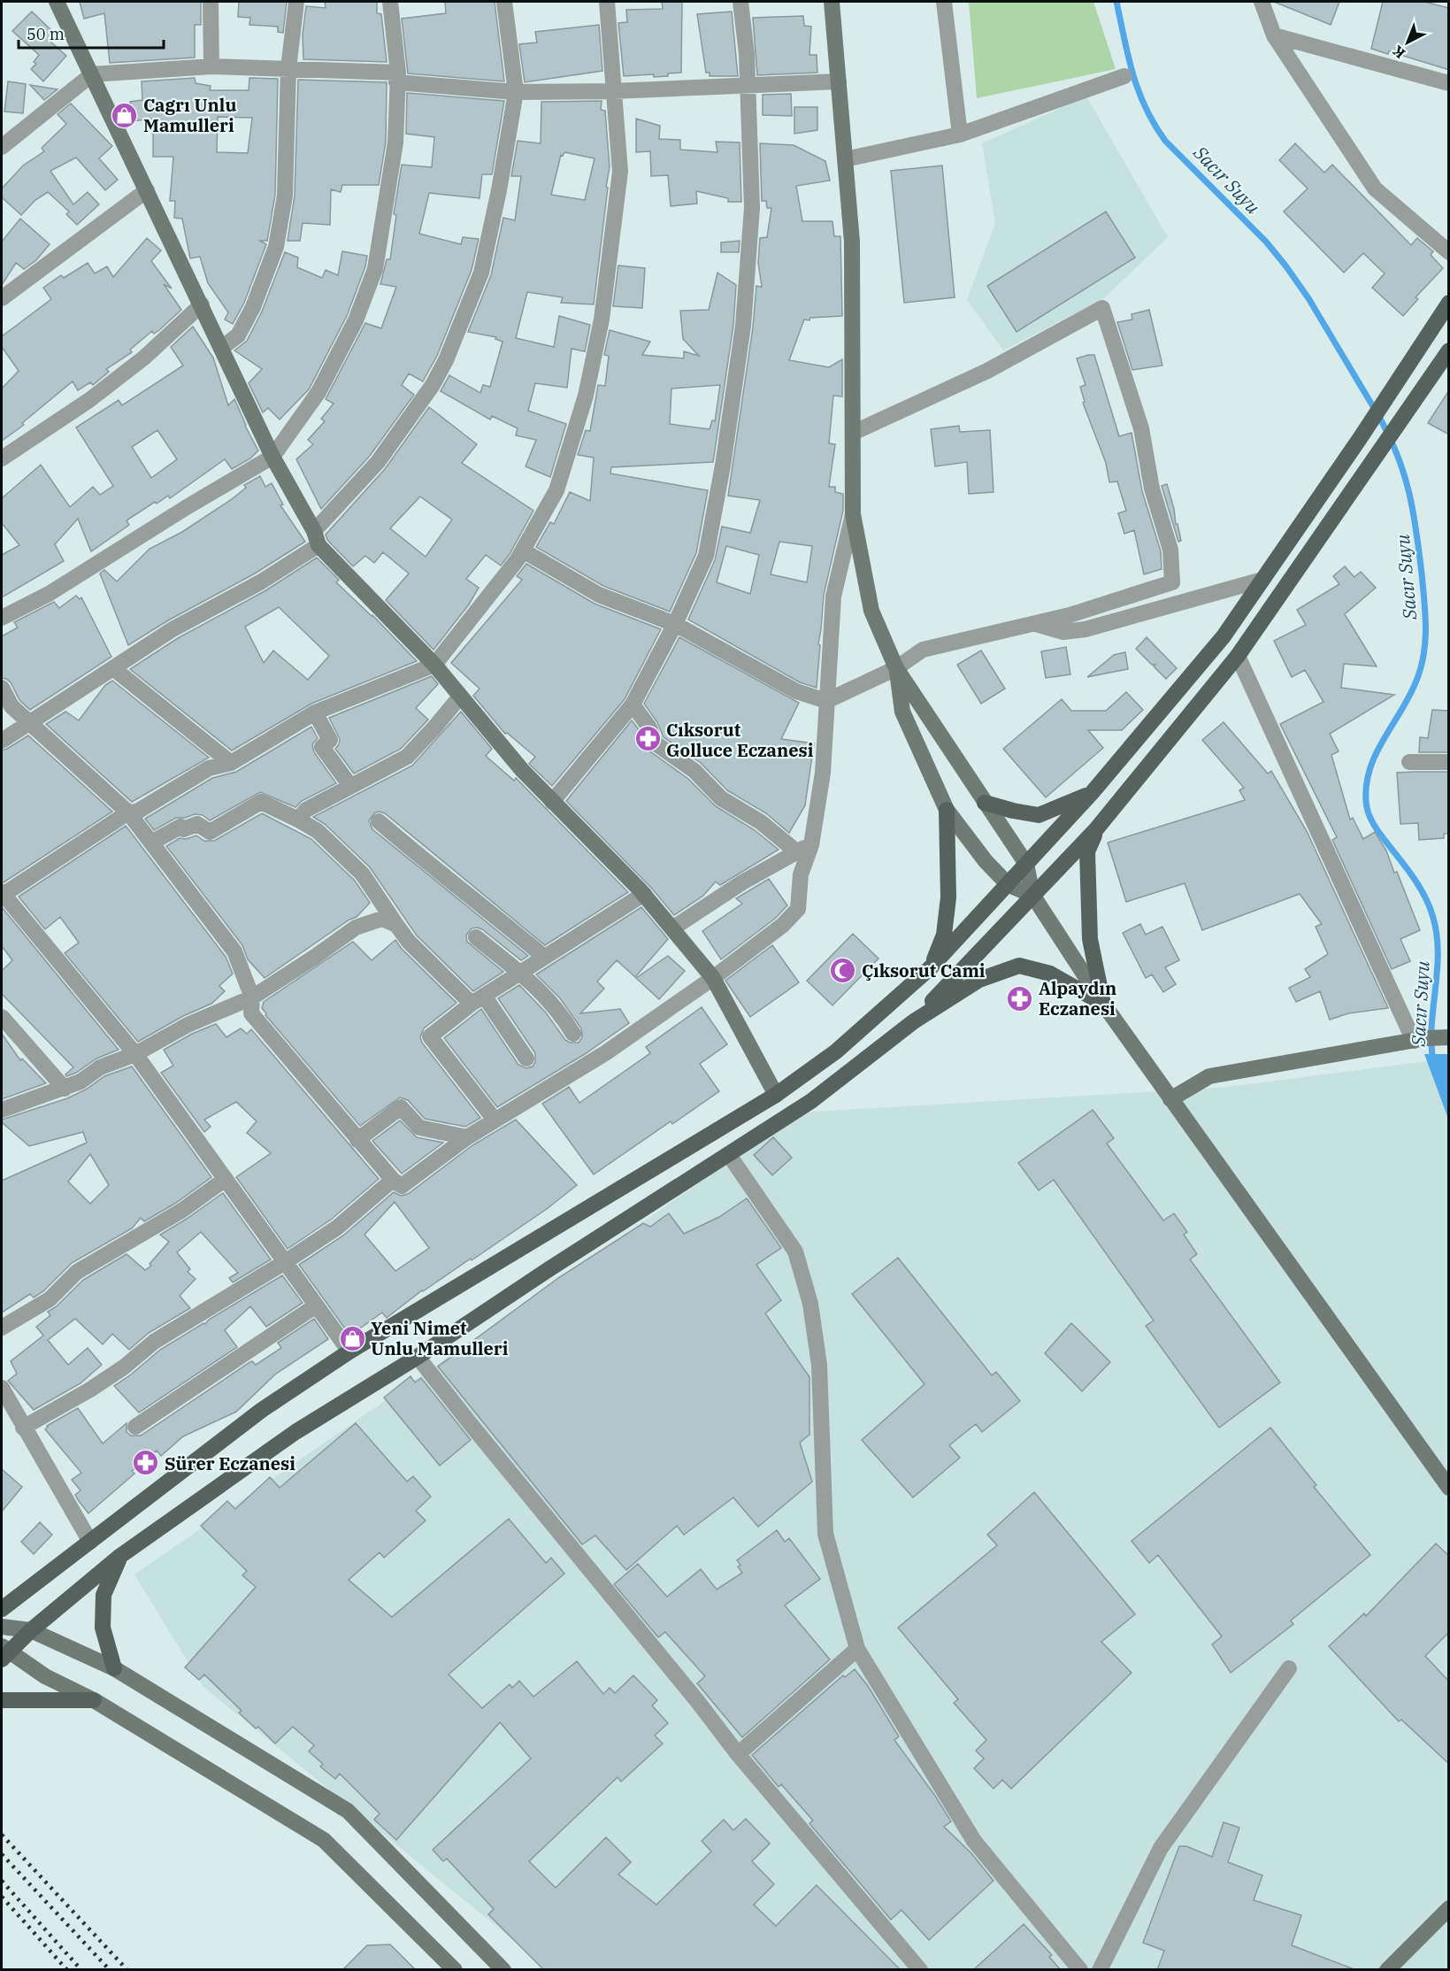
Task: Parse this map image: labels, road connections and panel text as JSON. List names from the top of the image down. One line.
{"water":["Sacır Suyu"],"places":{"shop":["Cagrı Unlu Mamulleri","Yeni Nimet Unlu Mamulleri"],"pharmacy":["Cıksorut Golluce Eczanesi","Alpaydın Eczanesi","Sürer Eczanesi"],"mosque":["Çıksorut Cami"]},"scale_bar":"50 m","north":"bottom left"}
